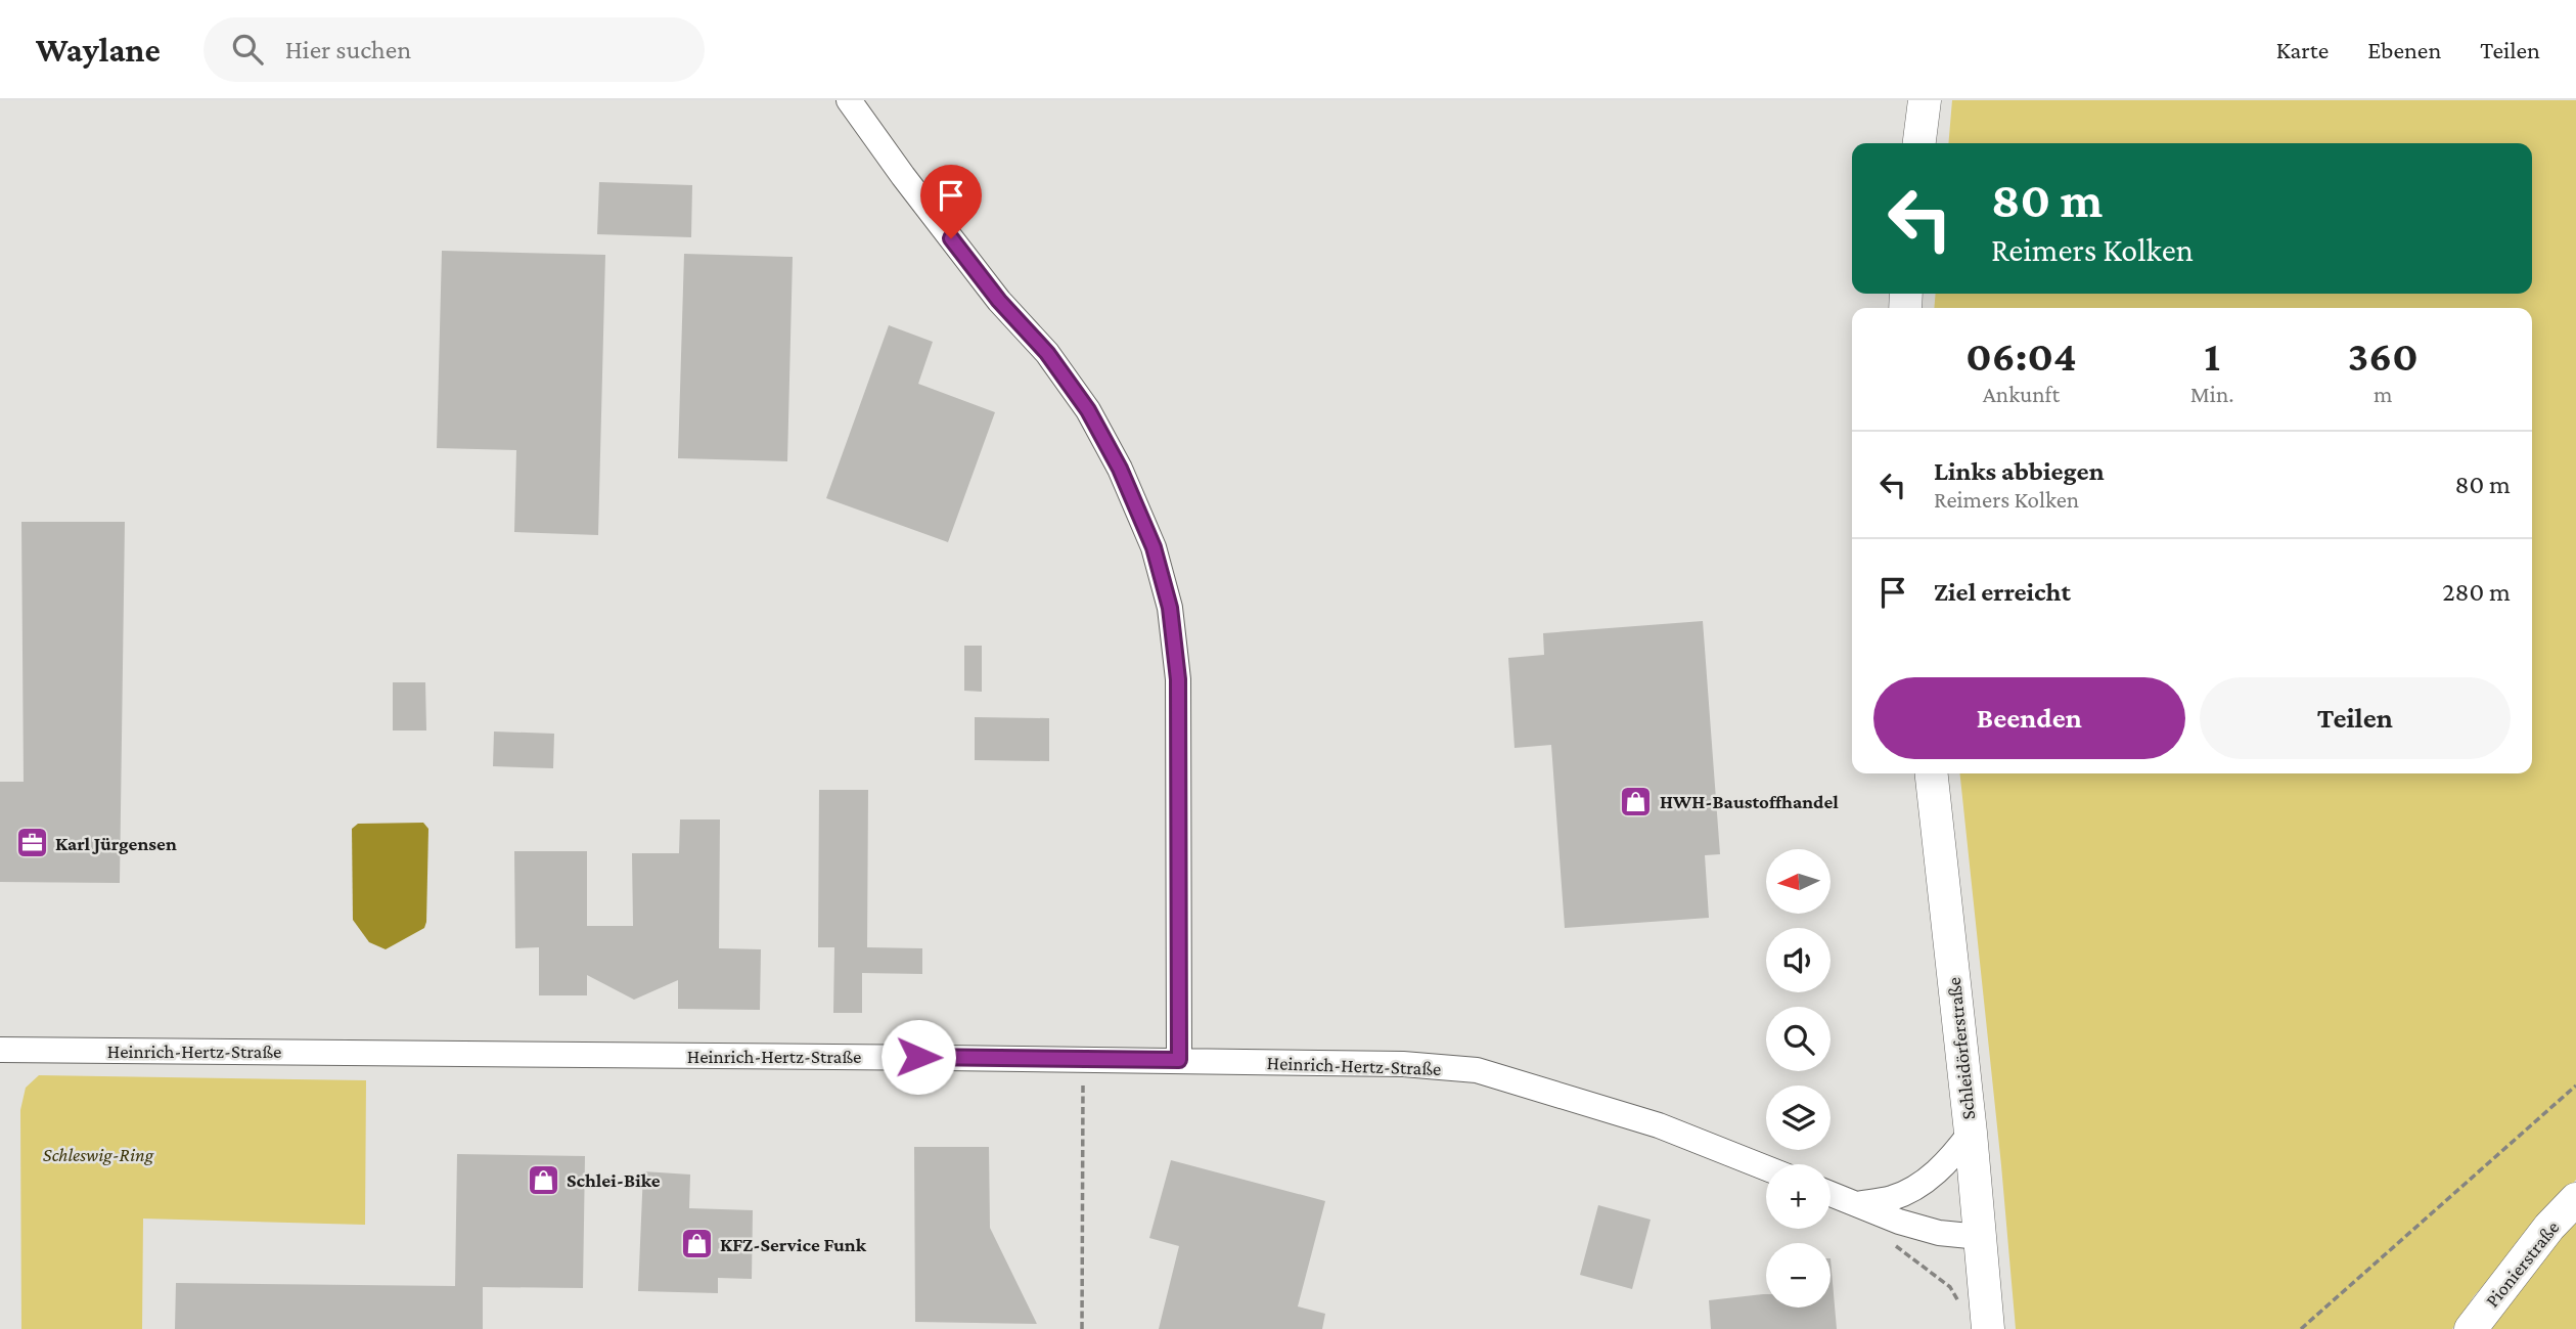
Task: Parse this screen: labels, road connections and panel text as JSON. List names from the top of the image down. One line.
{"streets":{"street":["Schleidörferstraße","Heinrich-Hertz-Straße","Pionierstraße"]},"parks":["Schleswig-Ring"],"places":{"shop":["HWH-Baustoffhandel","Schlei-Bike","KFZ-Service Funk"],"office":["Karl Jürgensen"]},"north":"left","page":{"header":"Waylane","search":"Hier suchen","nav":["Karte","Ebenen","Teilen"],"turn":["80 m","Reimers Kolken"],"eta":["06:04","Ankunft","1","Min.","360","m"],"list":[{"name":"Links abbiegen","note":"Reimers Kolken","value":"80 m"},{"name":"Ziel erreicht","value":"280 m"}],"buttons":["Beenden","Teilen"],"map_buttons":["+","−"]}}
